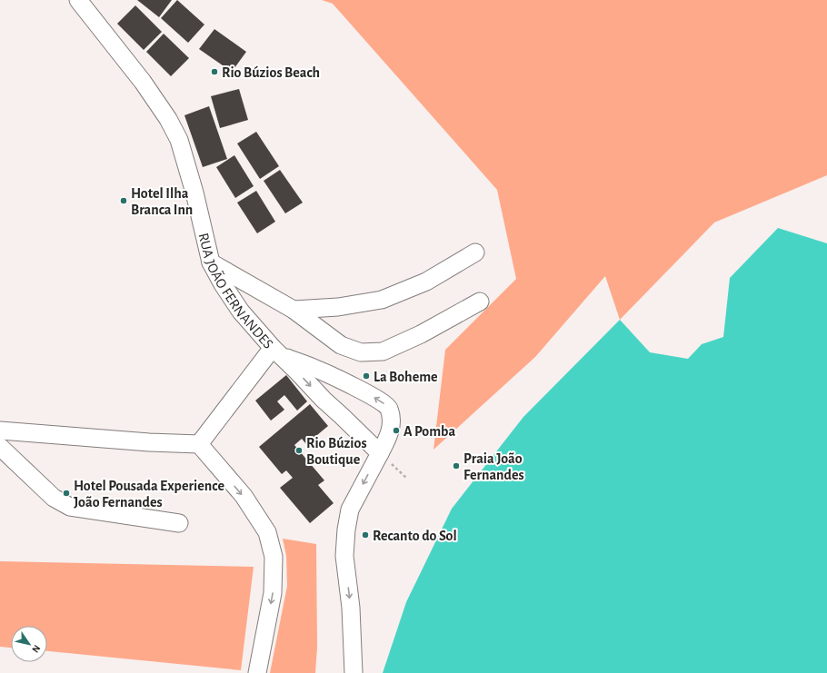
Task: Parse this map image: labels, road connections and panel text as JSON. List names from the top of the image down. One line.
{"streets":{"street":["RUA JOÃO FERNANDES"]},"places":["Rio Búzios Beach","Hotel Ilha Branca Inn","La Boheme","A Pomba","Rio Búzios Boutique","Praia João Fernandes","Hotel Pousada Experience João Fernandes","Recanto do Sol"],"north":"bottom right"}
